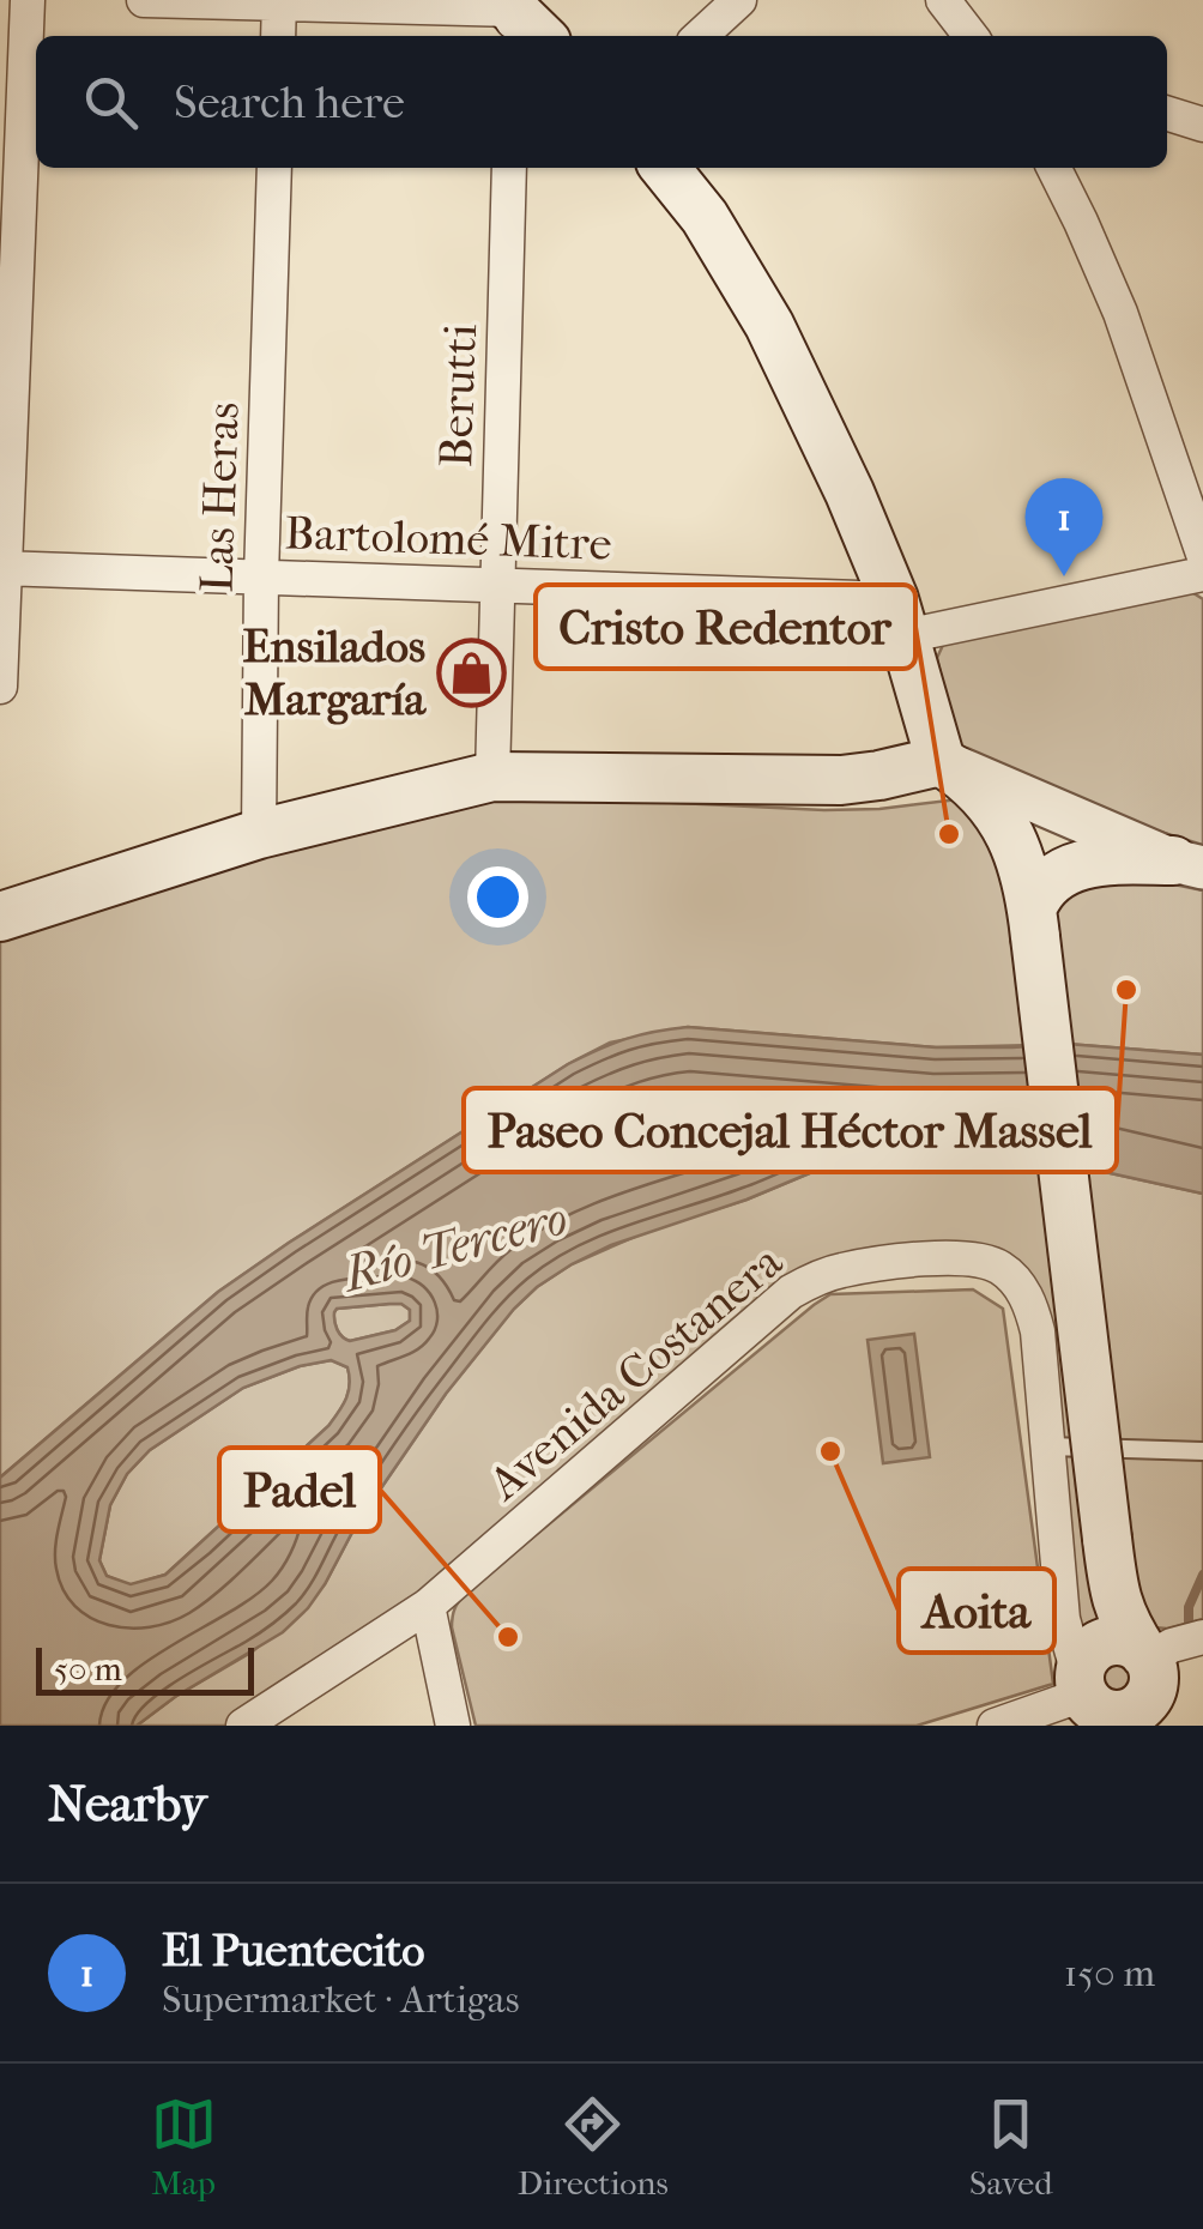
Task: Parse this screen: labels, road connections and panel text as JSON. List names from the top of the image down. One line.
{"streets":{"street":["Berutti","Las Heras","Bartolomé Mitre","Avenida Costanera"]},"crossings":[["Berutti","Bartolomé Mitre"],["Las Heras","Bartolomé Mitre"]],"water":["Río Tercero"],"places":{"shop":["Ensilados Margaría"],"other":["Cristo Redentor","Paseo Concejal Héctor Massel","Aoita","Padel"]},"scale_bar":"50 m","page":{"search":"Search here","pins":"1","scale":"50 m","heading":"Nearby","list":[{"mark":"1","name":"El Puentecito","note":"Supermarket · Artigas","value":"150 m"}],"nav":["Map","Directions","Saved"]}}
